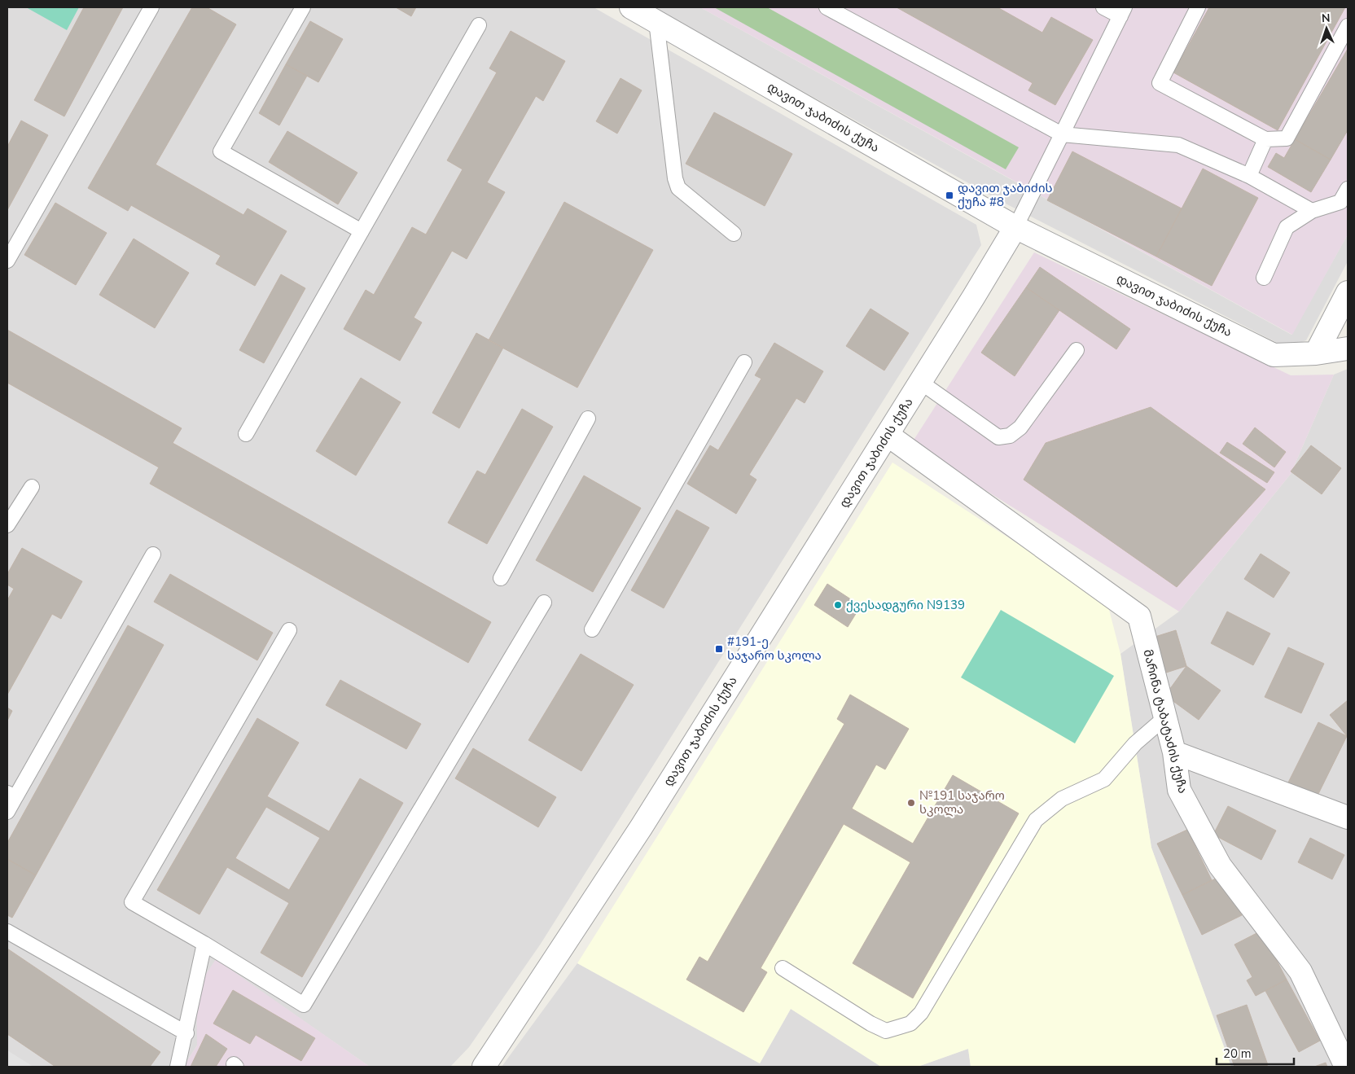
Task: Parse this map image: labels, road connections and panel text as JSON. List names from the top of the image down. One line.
{"streets":{"street":["დავით ჯაბიძის ქუჩა","მარინა ტაბატაძის ქუჩა"]},"crossings":[["დავით ჯაბიძის ქუჩა","მარინა ტაბატაძის ქუჩა"]],"places":{"transit":["დავით ჯაბიძის ქუჩა #8","#191-ე საჯარო სკოლა"],"other":["ქვესადგური N9139","№191 საჯარო სკოლა"]},"scale_bar":"20 m","north":"top"}
